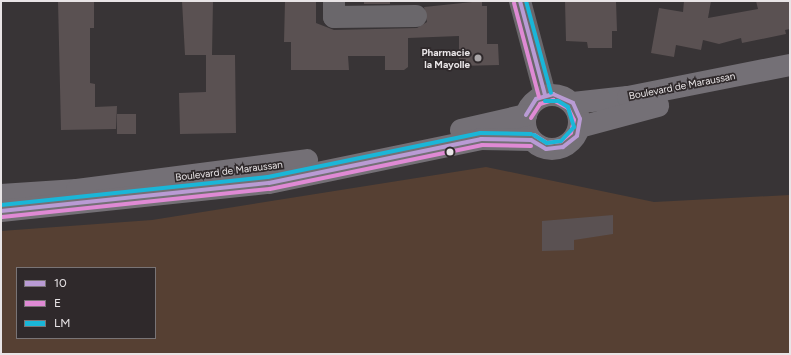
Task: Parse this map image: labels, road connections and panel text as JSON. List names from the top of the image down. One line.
{"streets":{"main road":["Boulevard de Maraussan"]},"places":["Pharmacie la Mayolle"],"lines":["transit line 10","transit line LM","transit line E"],"legend":["10","E","LM"]}
